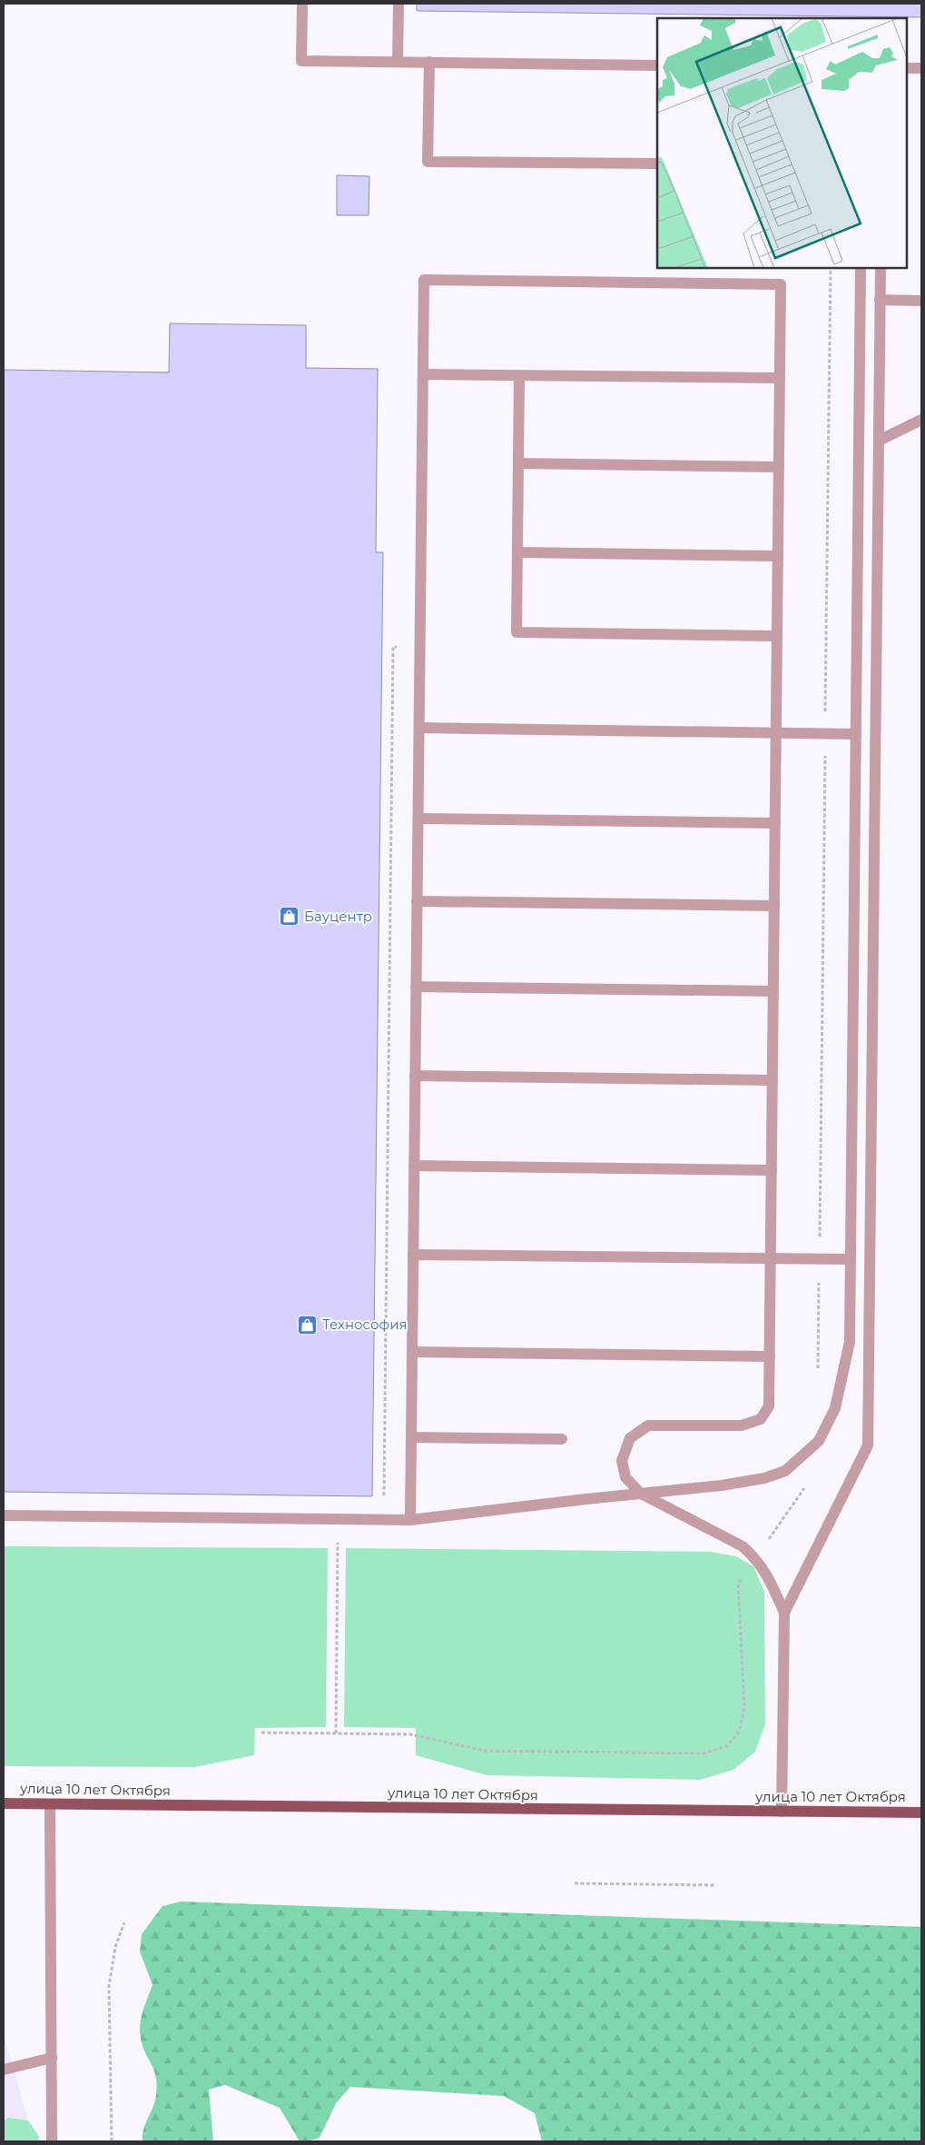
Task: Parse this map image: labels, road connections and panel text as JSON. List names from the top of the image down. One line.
{"streets":{"main road":["улица 10 лет Октября"]},"places":{"shop":["Бауцентр","Технософия"]}}
